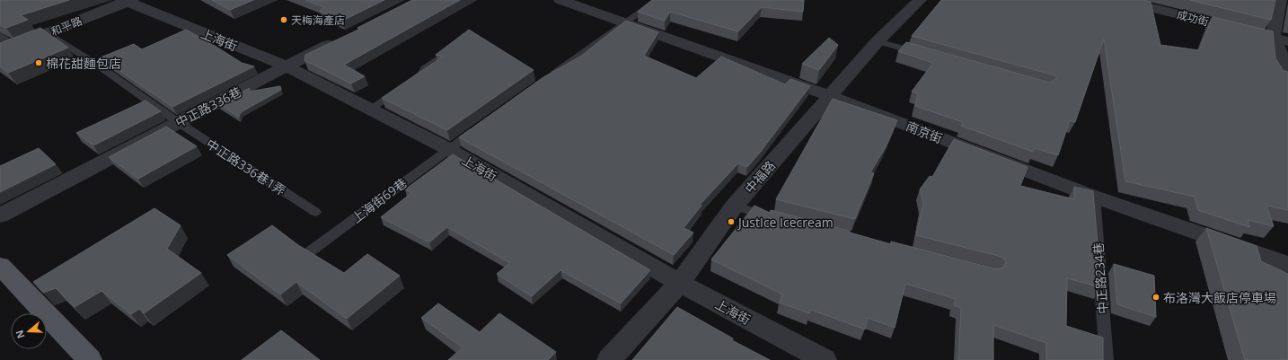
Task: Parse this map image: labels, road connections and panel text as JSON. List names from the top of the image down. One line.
{"streets":{"street":["成功街","和平路","上海街","中正路336巷","南京街","中福路"],"lane":["中正路336巷1弄","上海街69巷","中正路234巷"]},"crossings":[["和平路","上海街"],["和平路","中正路336巷1弄"],["上海街","中正路336巷"],["上海街","中福路"],["上海街","上海街69巷"],["中正路336巷","中正路336巷1弄"],["南京街","中福路"],["南京街","中正路234巷"]],"places":["天梅海產店","棉花甜麵包店","JustIce Icecream","布洛灣大飯店停車場"],"north":"left"}
